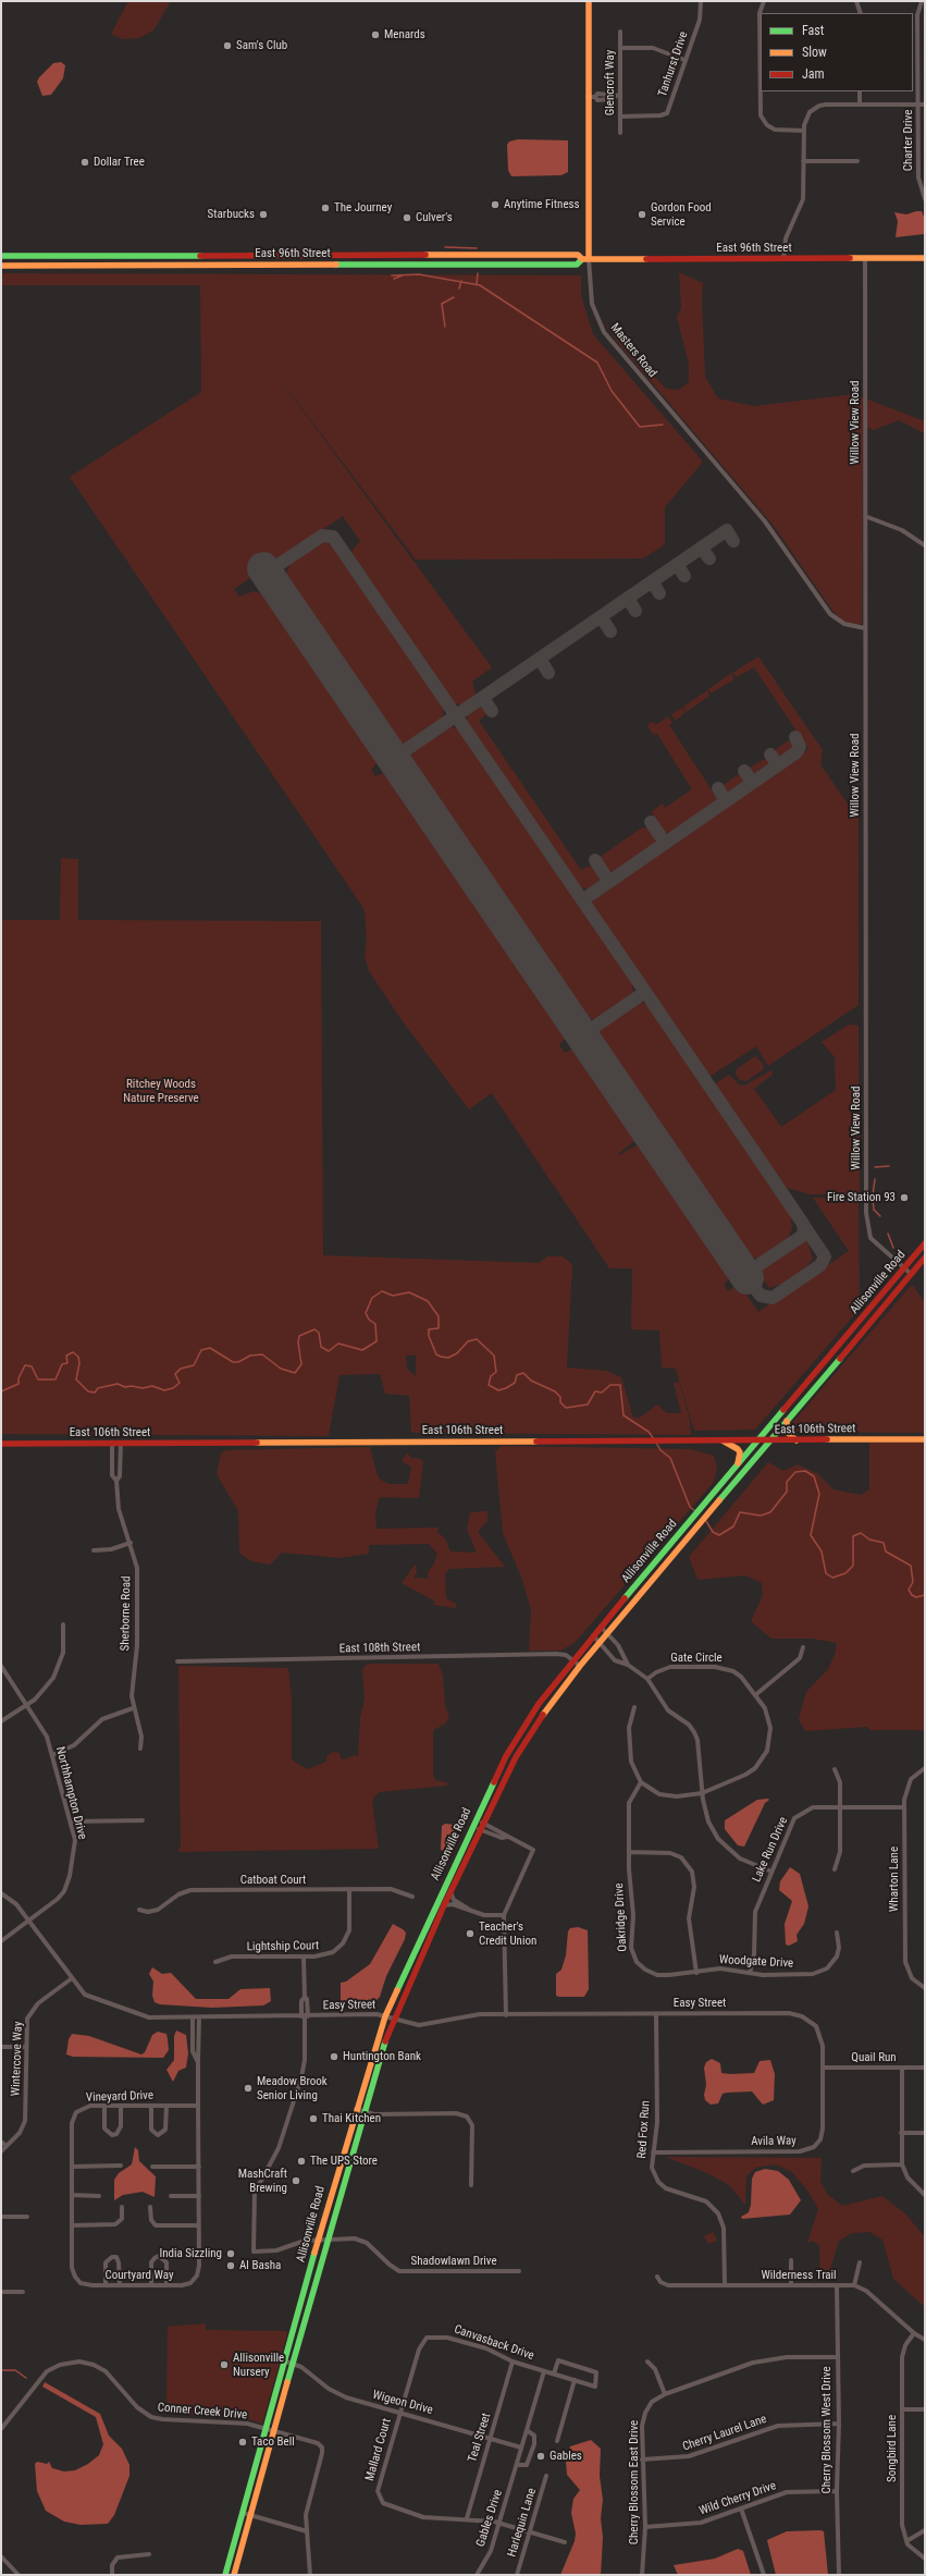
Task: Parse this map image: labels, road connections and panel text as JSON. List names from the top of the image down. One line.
{"streets":{"main road":["East 96th Street","Masters Road","Allisonville Road","East 106th Street"],"street":["Tanhurst Drive","Glencroft Way","Charter Drive","Willow View Road","Sherborne Road","East 108th Street","Gate Circle","Northhampton Drive","Lake Run Drive","Wharton Lane","Catboat Court","Oakridge Drive","Lightship Court","Woodgate Drive","Easy Street","Quail Run","Wintercove Way","Vineyard Drive","Red Fox Run","Avila Way","Shadowlawn Drive","Courtyard Way","Wilderness Trail","Canvasback Drive","Wigeon Drive","Conner Creek Drive","Cherry Blossom West Drive","Cherry Laurel Lane","Teal Street","Songbird Lane","Mallard Court","Cherry Blossom East Drive","Wild Cherry Drive","Gables Drive","Harlequin Lane"]},"crossings":[["Tanhurst Drive","Glencroft Way"],["East 96th Street","Masters Road"],["East 96th Street","Willow View Road"],["Masters Road","Willow View Road"],["Willow View Road","Allisonville Road"],["Allisonville Road","East 106th Street"],["Allisonville Road","East 108th Street"],["Allisonville Road","Easy Street"],["Allisonville Road","Shadowlawn Drive"],["Allisonville Road","Wigeon Drive"],["Allisonville Road","Conner Creek Drive"],["East 106th Street","Sherborne Road"],["Gate Circle","Oakridge Drive"],["Northhampton Drive","Easy Street"],["Lake Run Drive","Wharton Lane"],["Lake Run Drive","Woodgate Drive"],["Catboat Court","Lightship Court"],["Oakridge Drive","Woodgate Drive"],["Easy Street","Wintercove Way"],["Easy Street","Red Fox Run"],["Easy Street","Avila Way"],["Easy Street","Shadowlawn Drive"],["Easy Street","Courtyard Way"],["Quail Run","Avila Way"],["Vineyard Drive","Courtyard Way"],["Red Fox Run","Avila Way"],["Red Fox Run","Wilderness Trail"],["Wilderness Trail","Cherry Blossom West Drive"],["Wilderness Trail","Songbird Lane"],["Canvasback Drive","Teal Street"],["Canvasback Drive","Mallard Court"],["Canvasback Drive","Gables Drive"],["Wigeon Drive","Teal Street"],["Wigeon Drive","Mallard Court"],["Wigeon Drive","Gables Drive"],["Cherry Blossom West Drive","Cherry Laurel Lane"],["Cherry Blossom West Drive","Cherry Blossom East Drive"],["Cherry Blossom West Drive","Wild Cherry Drive"],["Cherry Laurel Lane","Cherry Blossom East Drive"],["Teal Street","Mallard Court"],["Cherry Blossom East Drive","Wild Cherry Drive"]],"parks":["Ritchey Woods Nature Preserve"],"places":["Menards","Sam's Club","Dollar Tree","Anytime Fitness","The Journey","Starbucks","Gordon Food Service","Culver's","Fire Station 93","Teacher's Credit Union","Huntington Bank","Meadow Brook Senior Living","Thai Kitchen","The UPS Store","MashCraft Brewing","India Sizzling","Al Basha","Allisonville Nursery","Taco Bell","Gables"],"legend":["Fast","Slow","Jam"]}
